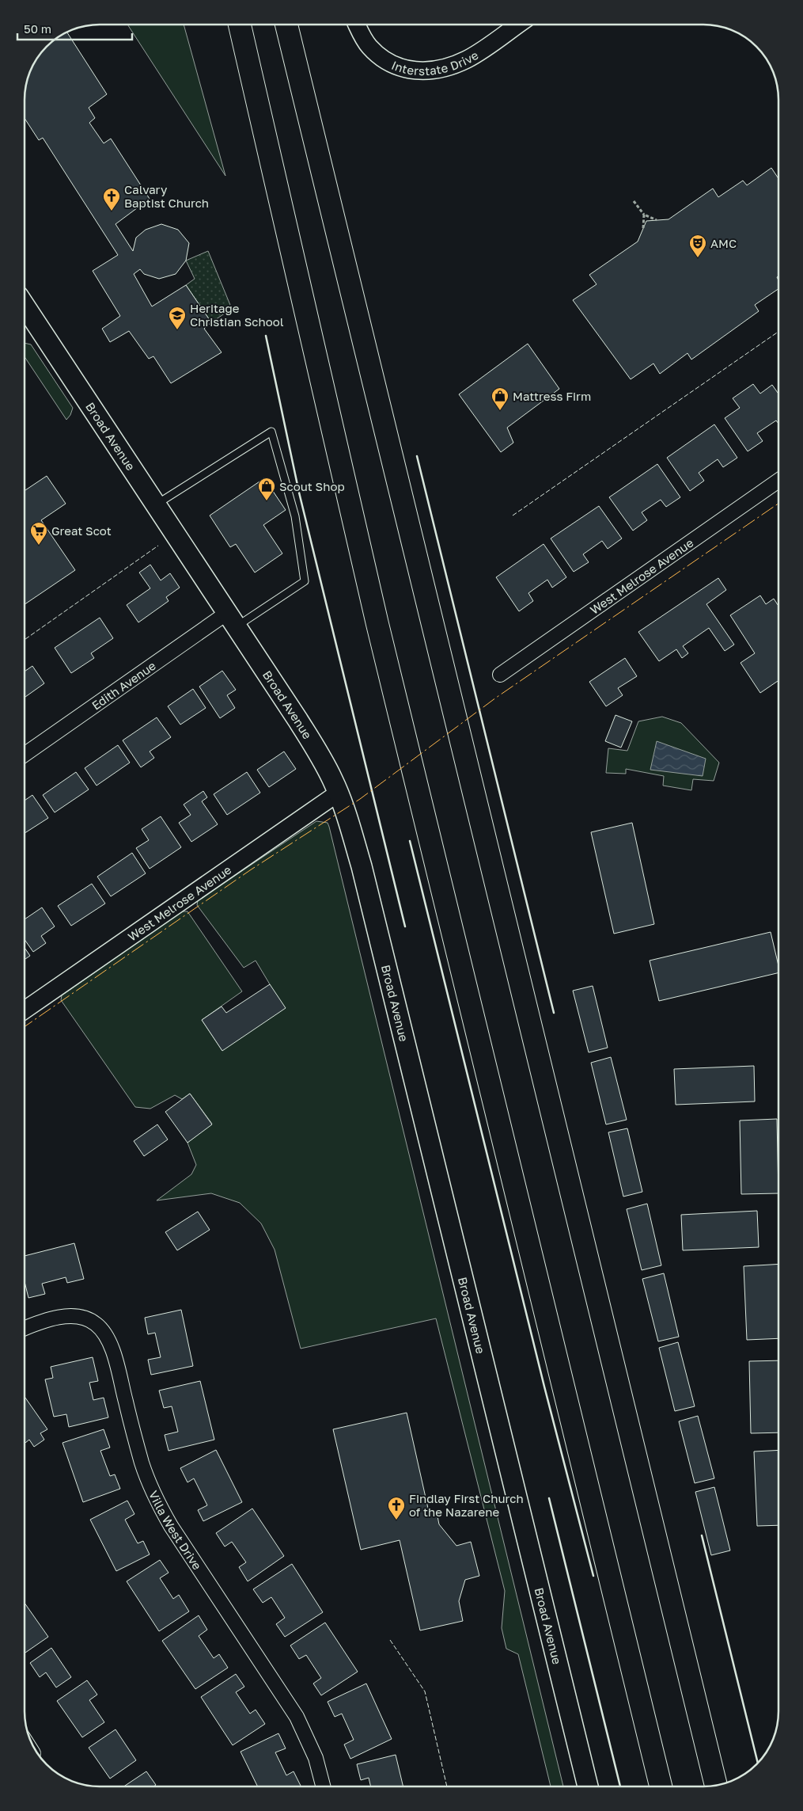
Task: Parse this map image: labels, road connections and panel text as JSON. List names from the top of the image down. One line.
{"streets":{"main road":["Broad Avenue"],"street":["Interstate Drive","West Melrose Avenue","Edith Avenue","Villa West Drive"]},"crossings":[["Broad Avenue","West Melrose Avenue"],["Broad Avenue","Edith Avenue"]],"places":{"church":["Calvary Baptist Church","Findlay First Church of the Nazarene"],"theatre":["AMC"],"school or university":["Heritage Christian School"],"shop":["Mattress Firm","Scout Shop"],"supermarket":["Great Scot"]},"scale_bar":"50 m"}
